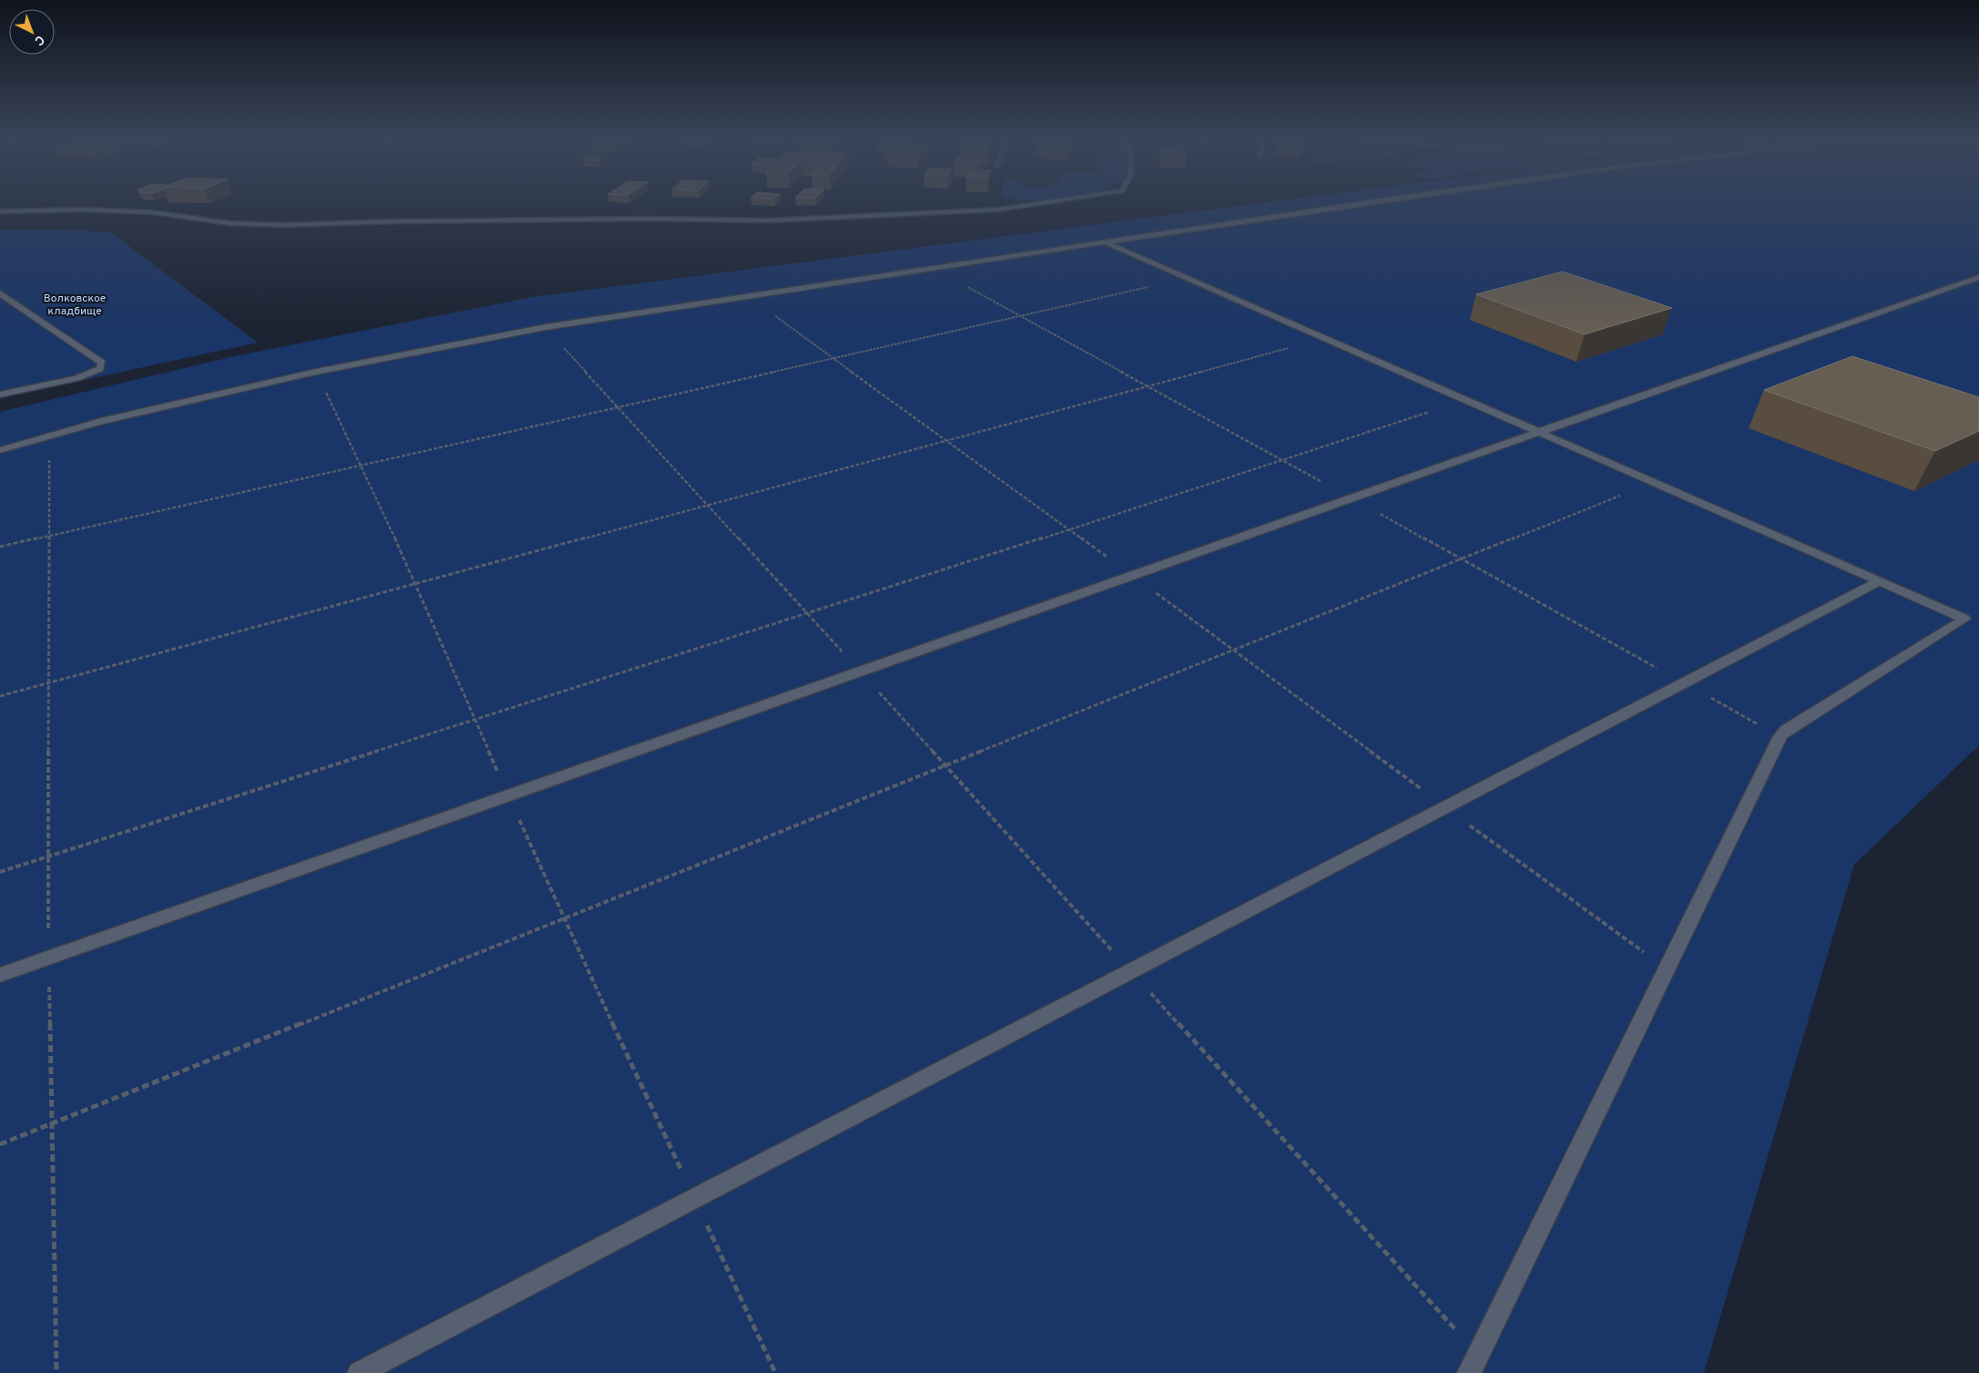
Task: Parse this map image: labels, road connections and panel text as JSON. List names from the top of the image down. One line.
{"parks":["Волковское кладбище"],"north":"bottom right"}
